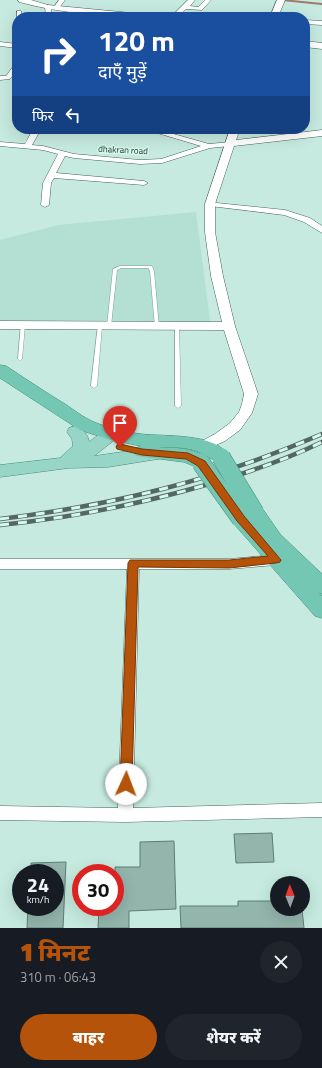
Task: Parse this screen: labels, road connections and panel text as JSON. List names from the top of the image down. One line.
{"streets":{"street":["dhakran road"]},"north":"top","page":{"turn":["120 m","दाएँ मुड़ें"],"then":"फिर","speed":"24 km/h","limit":"30","heading":["1 मिनट","310 m · 06:43"],"buttons":["बाहर","शेयर करें"]}}
